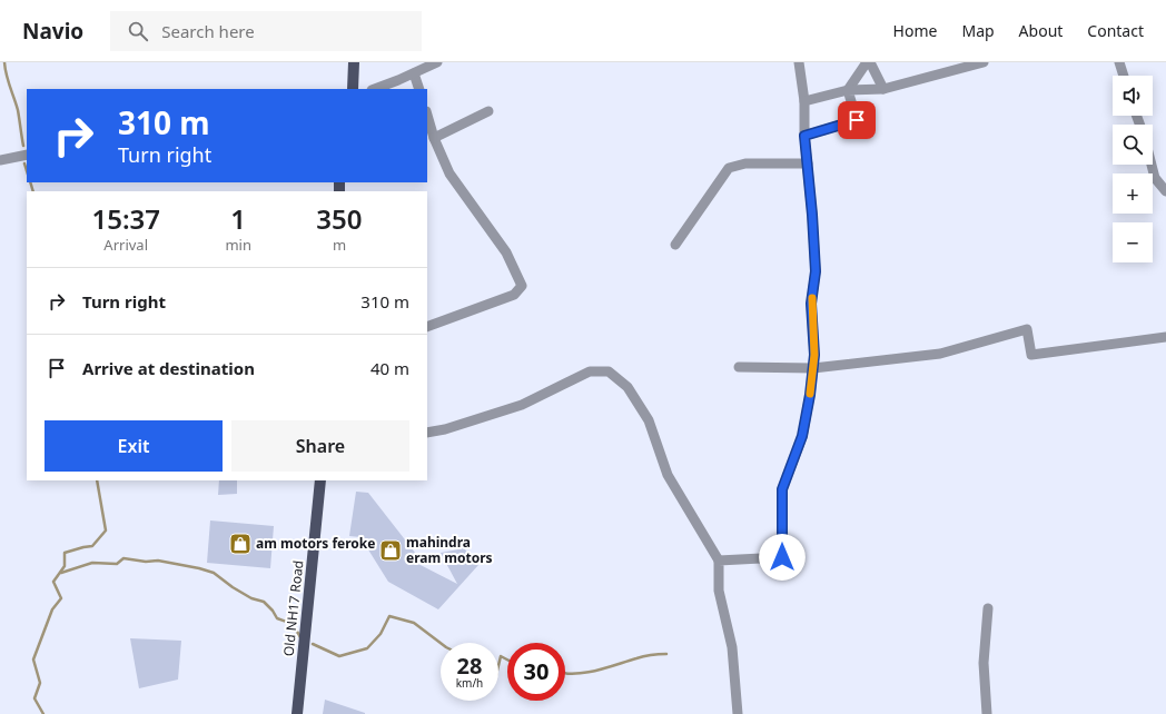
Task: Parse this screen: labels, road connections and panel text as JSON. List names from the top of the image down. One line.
{"streets":{"main road":["Old NH17 Road"]},"places":{"shop":["am motors feroke","mahindra eram motors"]},"page":{"header":"Navio","search":"Search here","nav":["Home","Map","About","Contact"],"map_buttons":["+","−"],"turn":["310 m","Turn right"],"eta":["15:37","Arrival","1","min","350","m"],"list":[{"name":"Turn right","value":"310 m"},{"name":"Arrive at destination","value":"40 m"}],"buttons":["Exit","Share"],"speed":"28 km/h","limit":"30"}}
